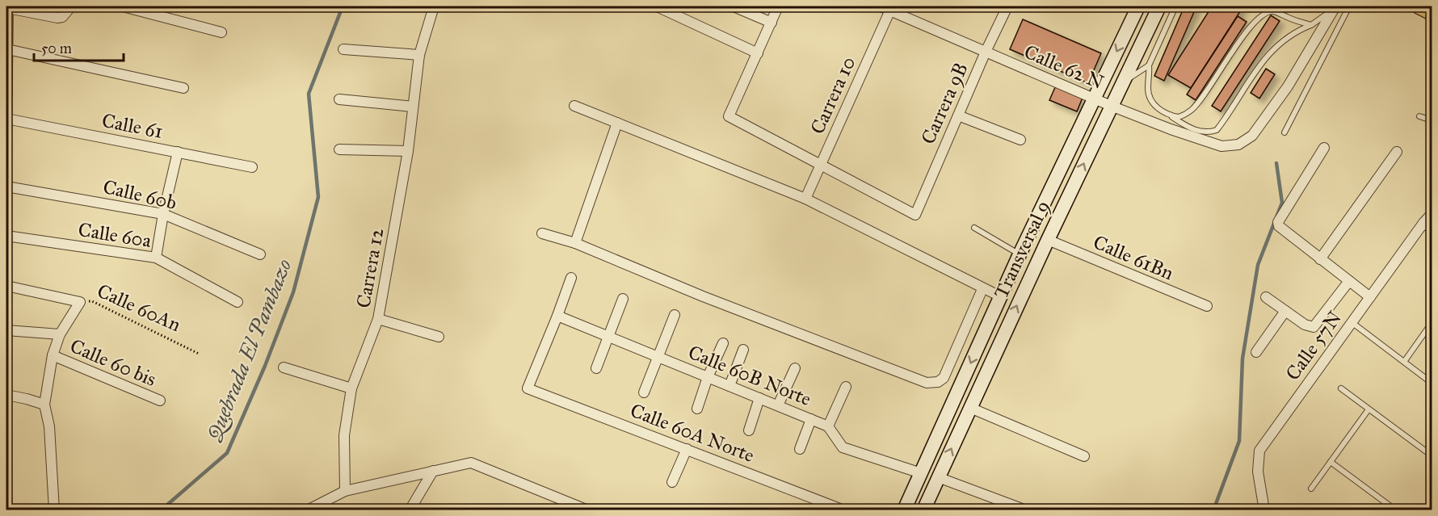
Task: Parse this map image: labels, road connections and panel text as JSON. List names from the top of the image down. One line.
{"streets":{"main road":["Transversal 9"],"street":["Calle 62 N","Carrera 10","Carrera 9B","Calle 61","Calle 60b","Calle 60a","Calle 61Bn","Carrera 12","Calle 60An","Calle 57N","Calle 60 bis","Calle 60B Norte","Calle 60A Norte"]},"crossings":[["Calle 62 N","Carrera 10"],["Calle 62 N","Carrera 9B"],["Calle 62 N","Transversal 9"],["Carrera 10","Carrera 9B"],["Transversal 9","Calle 61Bn"],["Transversal 9","Calle 60B Norte"],["Calle 60B Norte","Calle 60A Norte"]],"water":["Quebrada El Pambazo"],"scale_bar":"50 m"}
